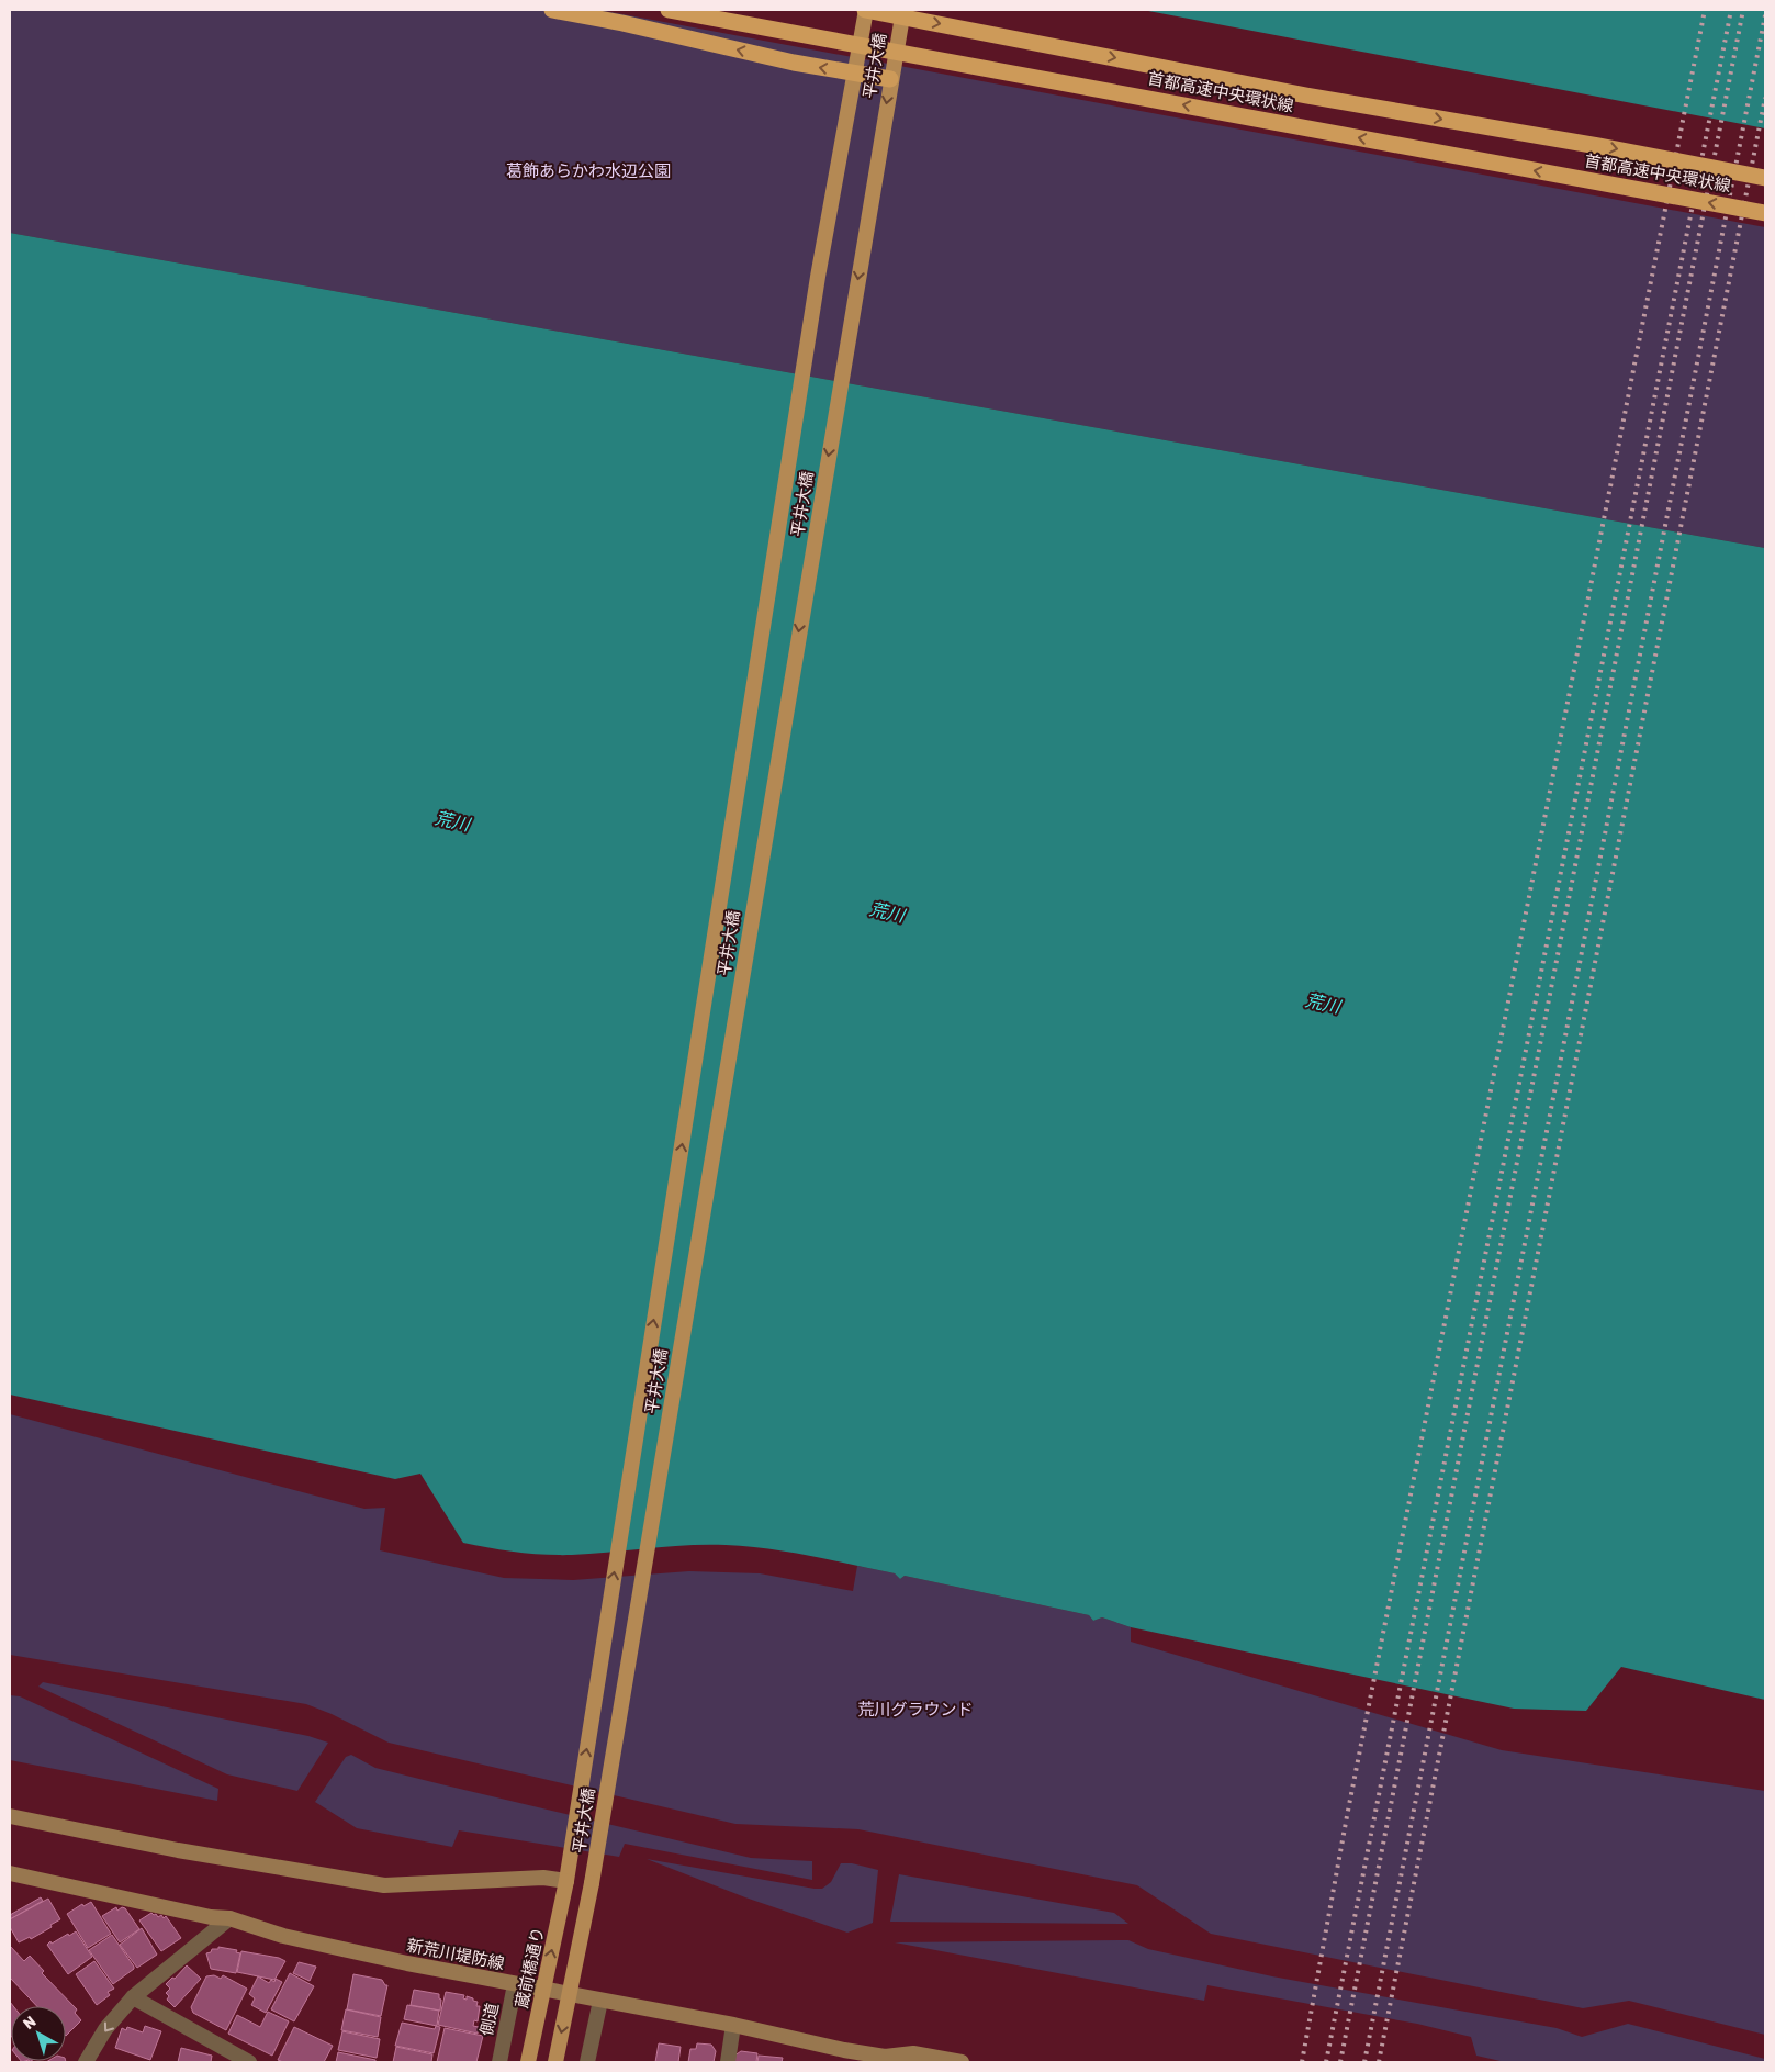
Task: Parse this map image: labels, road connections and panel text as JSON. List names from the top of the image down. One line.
{"streets":{"highway":["首都高速中央環状線"],"main road":["平井大橋","新荒川堤防線","蔵前橋通り"],"street":["側道"]},"crossings":[["平井大橋","首都高速中央環状線"],["平井大橋","蔵前橋通り"],["新荒川堤防線","側道"]],"one_way":["蔵前橋通り"],"water":["荒川"],"parks":["葛飾あらかわ水辺公園","荒川グラウンド"],"north":"top left"}
